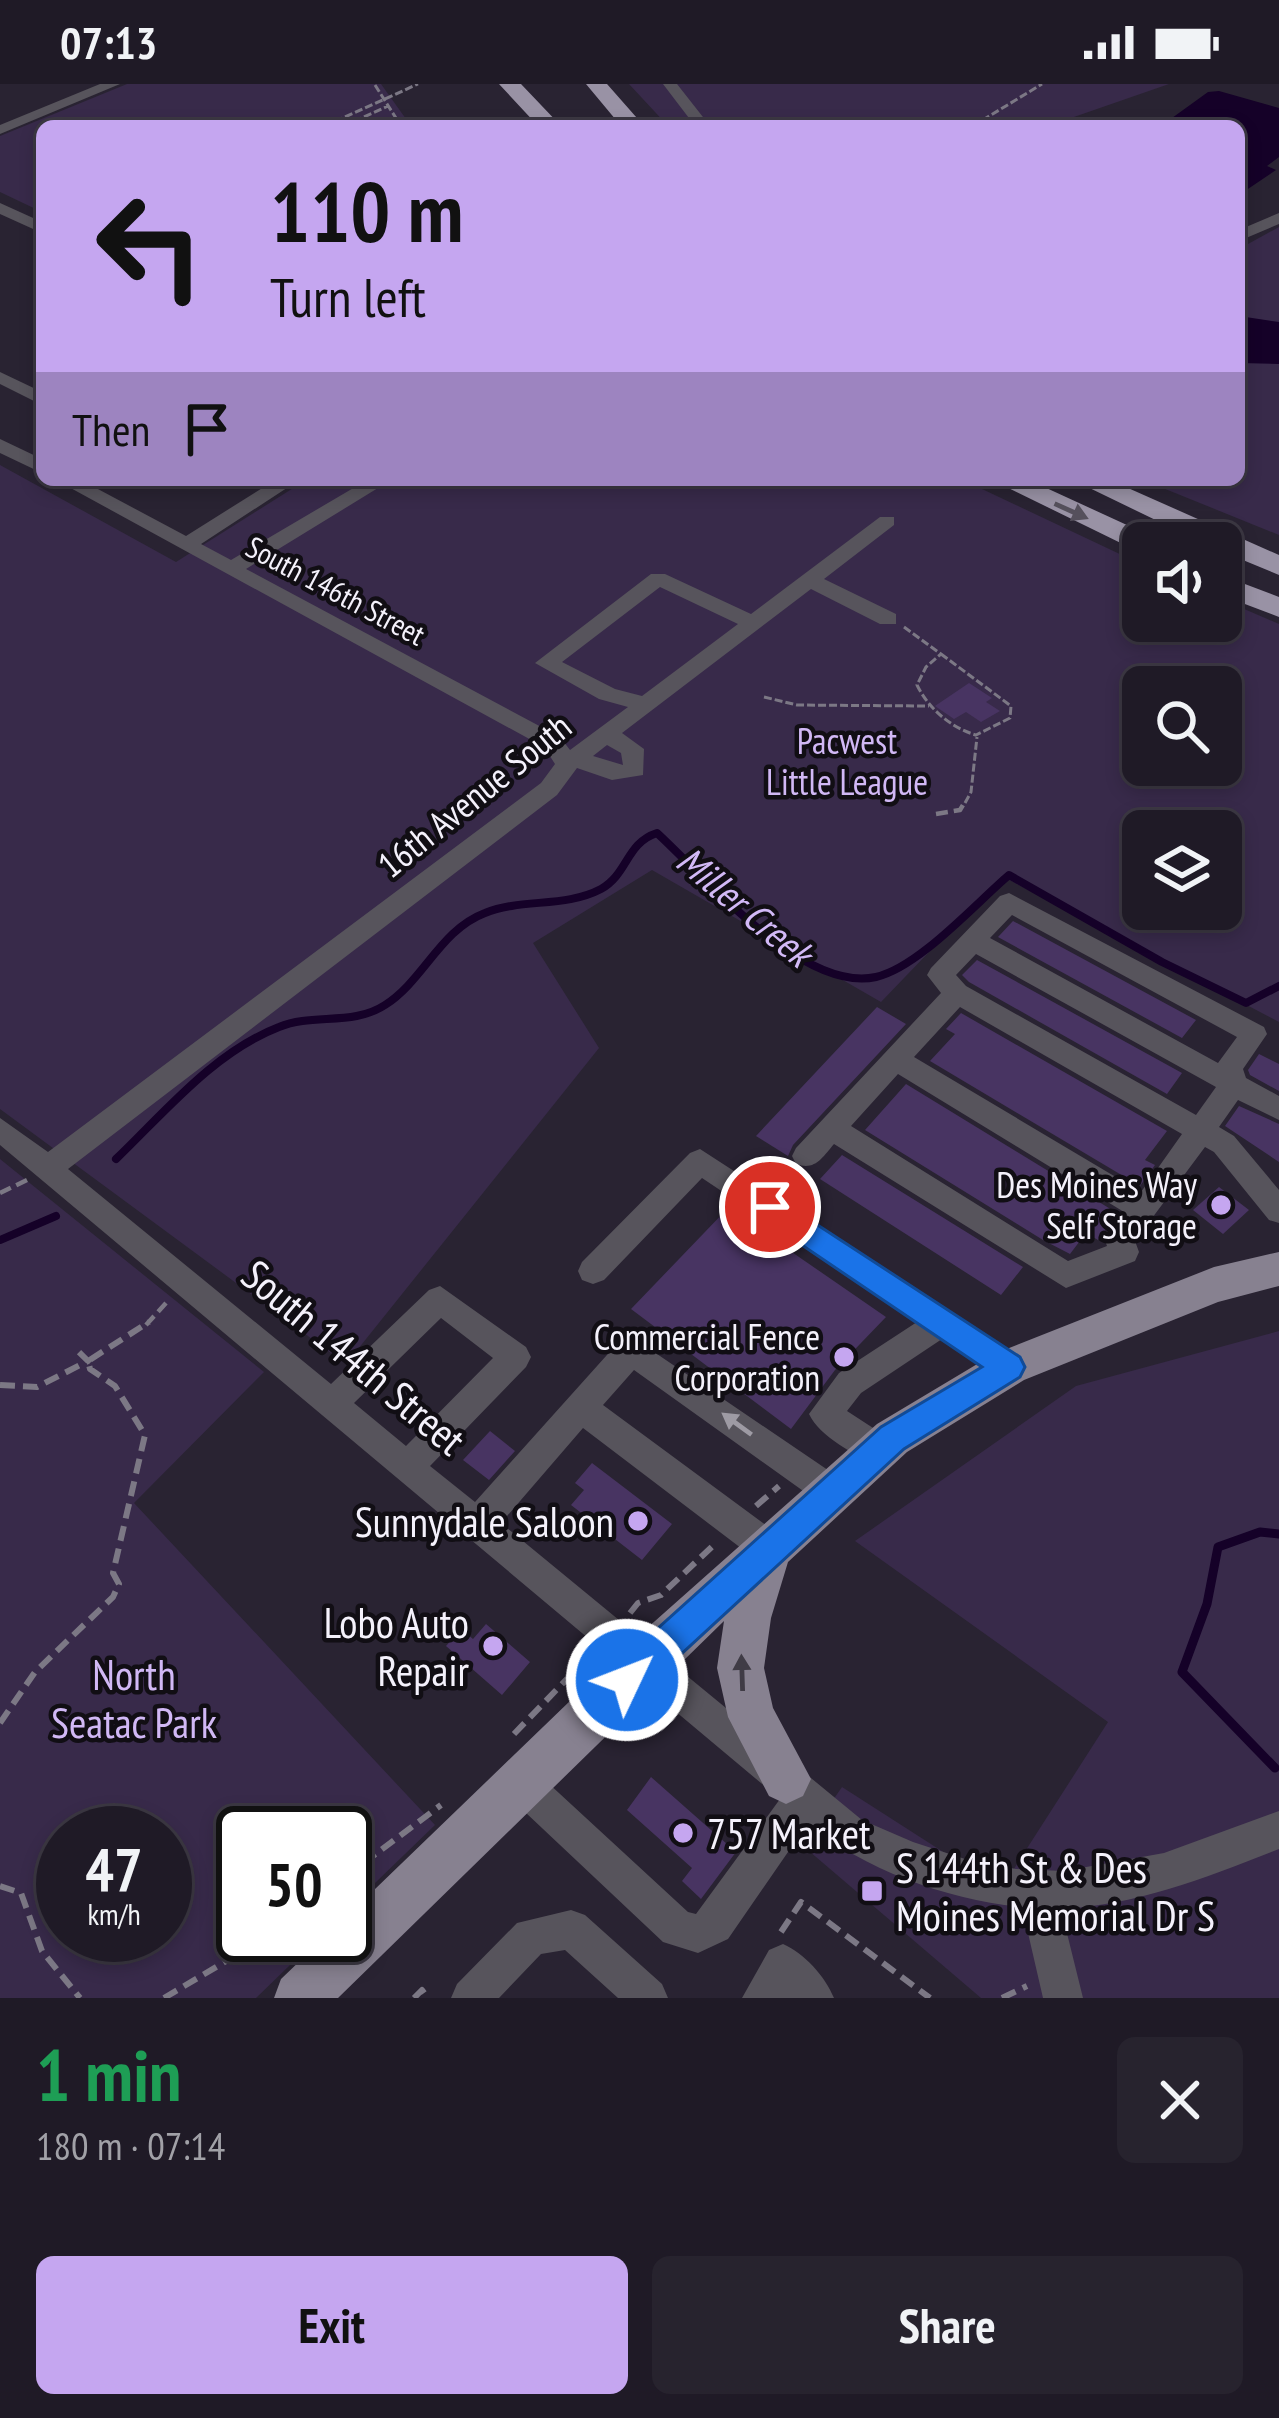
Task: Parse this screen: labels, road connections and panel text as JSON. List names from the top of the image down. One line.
{"streets":{"street":["South 146th Street","16th Avenue South","South 144th Street"]},"crossings":[["South 146th Street","16th Avenue South"],["16th Avenue South","South 144th Street"]],"water":["Miller Creek"],"parks":["Pacwest Little League","North Seatac Park"],"places":{"other":["Des Moines Way Self Storage","Commercial Fence Corporation","Sunnydale Saloon","Lobo Auto Repair","757 Market"],"transit":["S 144th St & Des Moines Memorial Dr S"]},"page":{"status":"07:13","turn":["110 m","Turn left"],"then":"Then","speed":"47 km/h","limit":"50","heading":["1 min","180 m · 07:14"],"buttons":["Exit","Share"]}}
